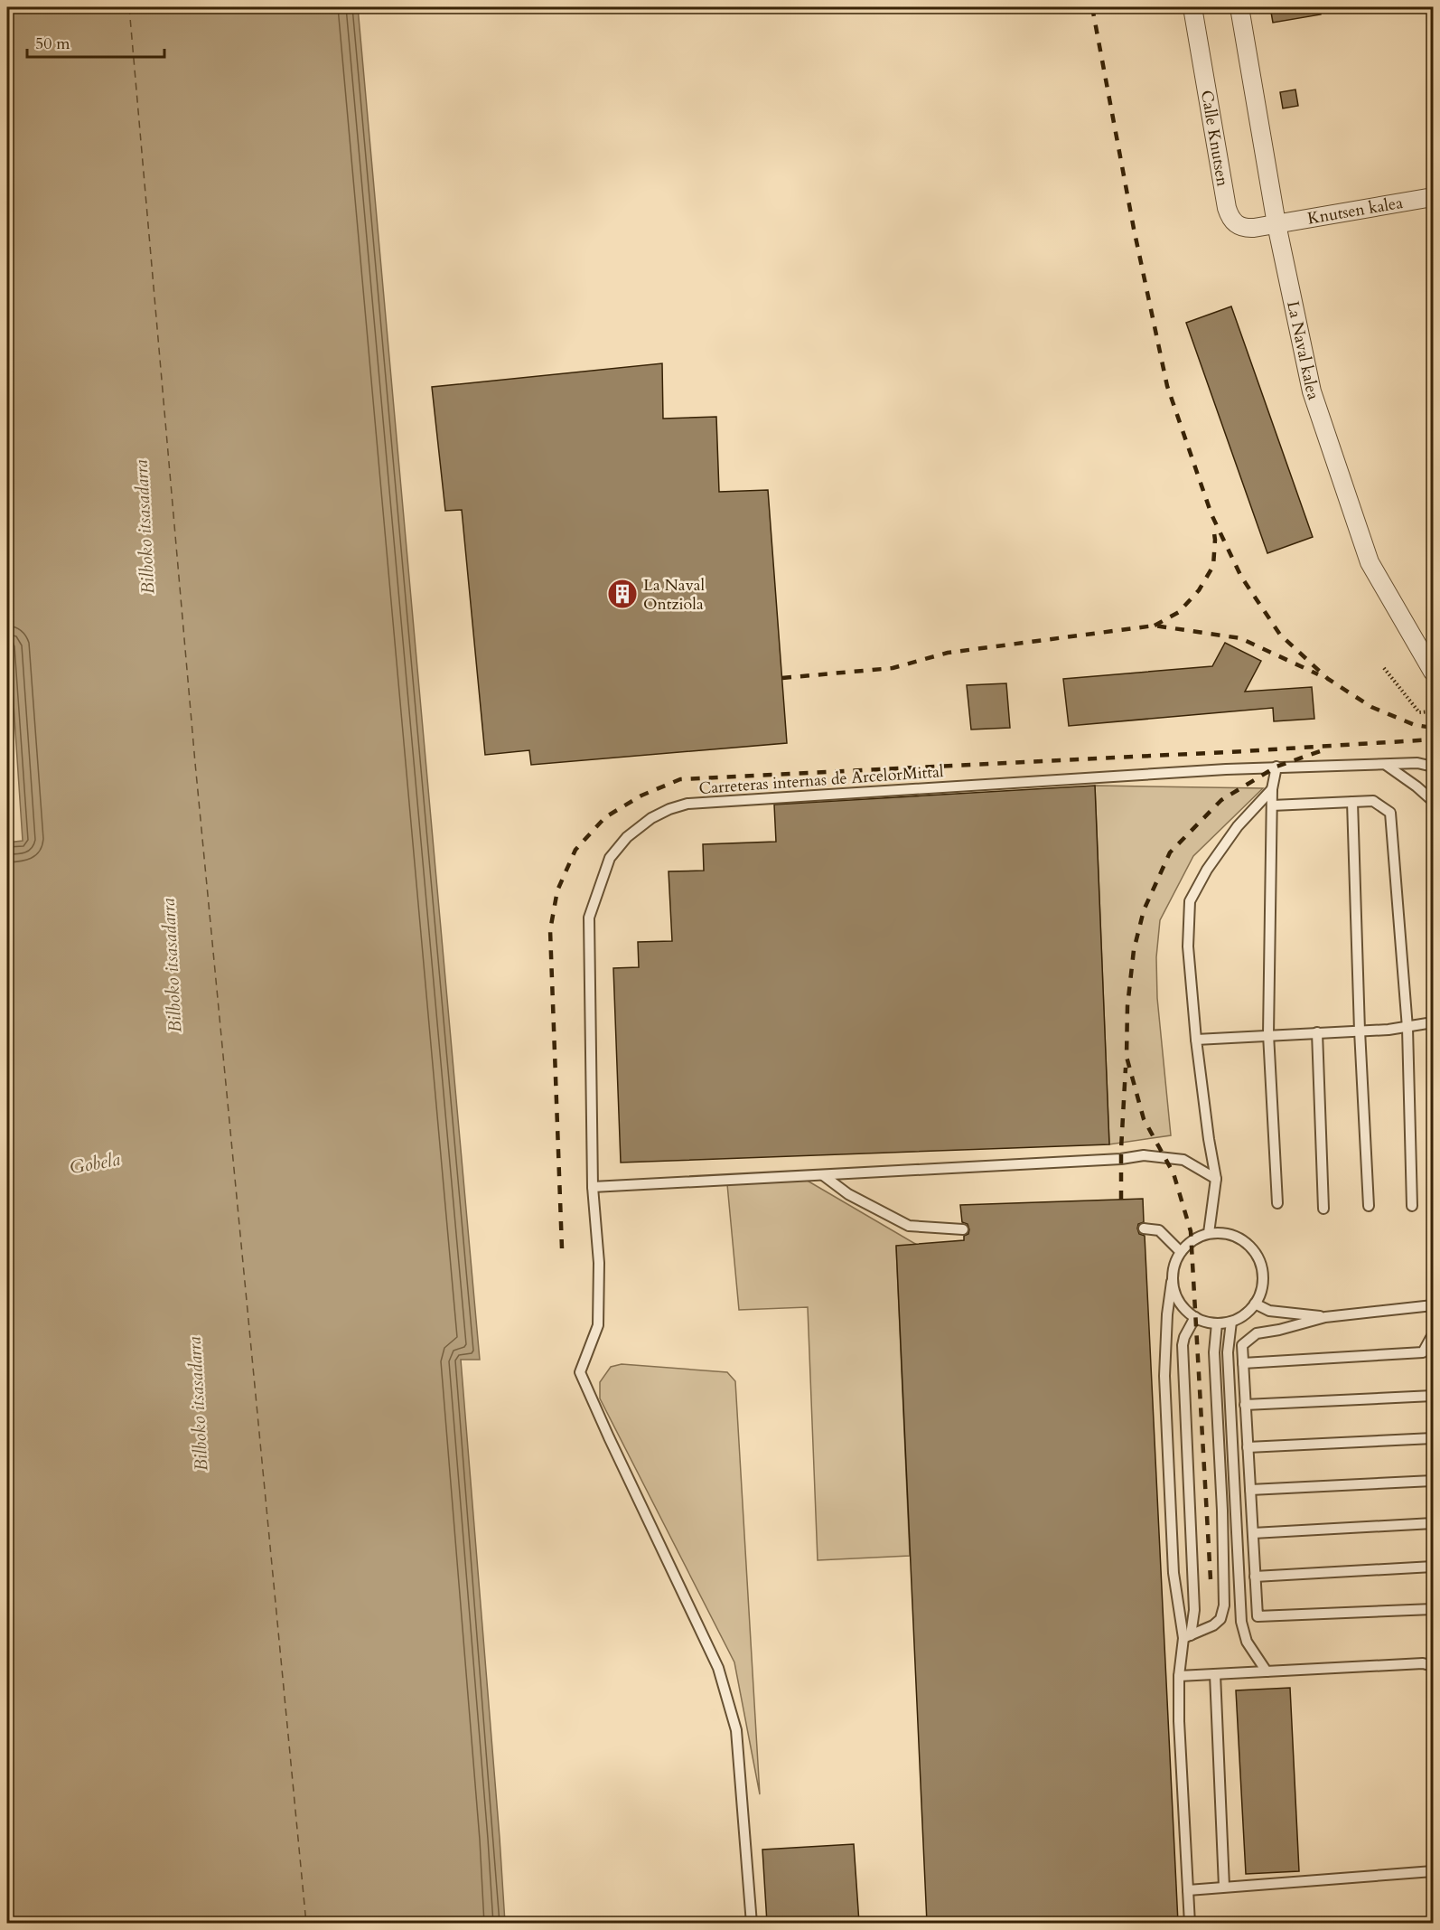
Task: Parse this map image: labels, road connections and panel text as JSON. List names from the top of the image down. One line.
{"streets":{"street":["Calle Knutsen","Knutsen kalea","La Naval kalea"],"lane":["Carreteras internas de ArcelorMittal"]},"crossings":[["Calle Knutsen","Knutsen kalea"],["Calle Knutsen","La Naval kalea"],["Knutsen kalea","La Naval kalea"]],"water":["Bilboko itsasadarra","Gobela"],"places":{"building":["La Naval Ontziola"]},"scale_bar":"50 m"}
